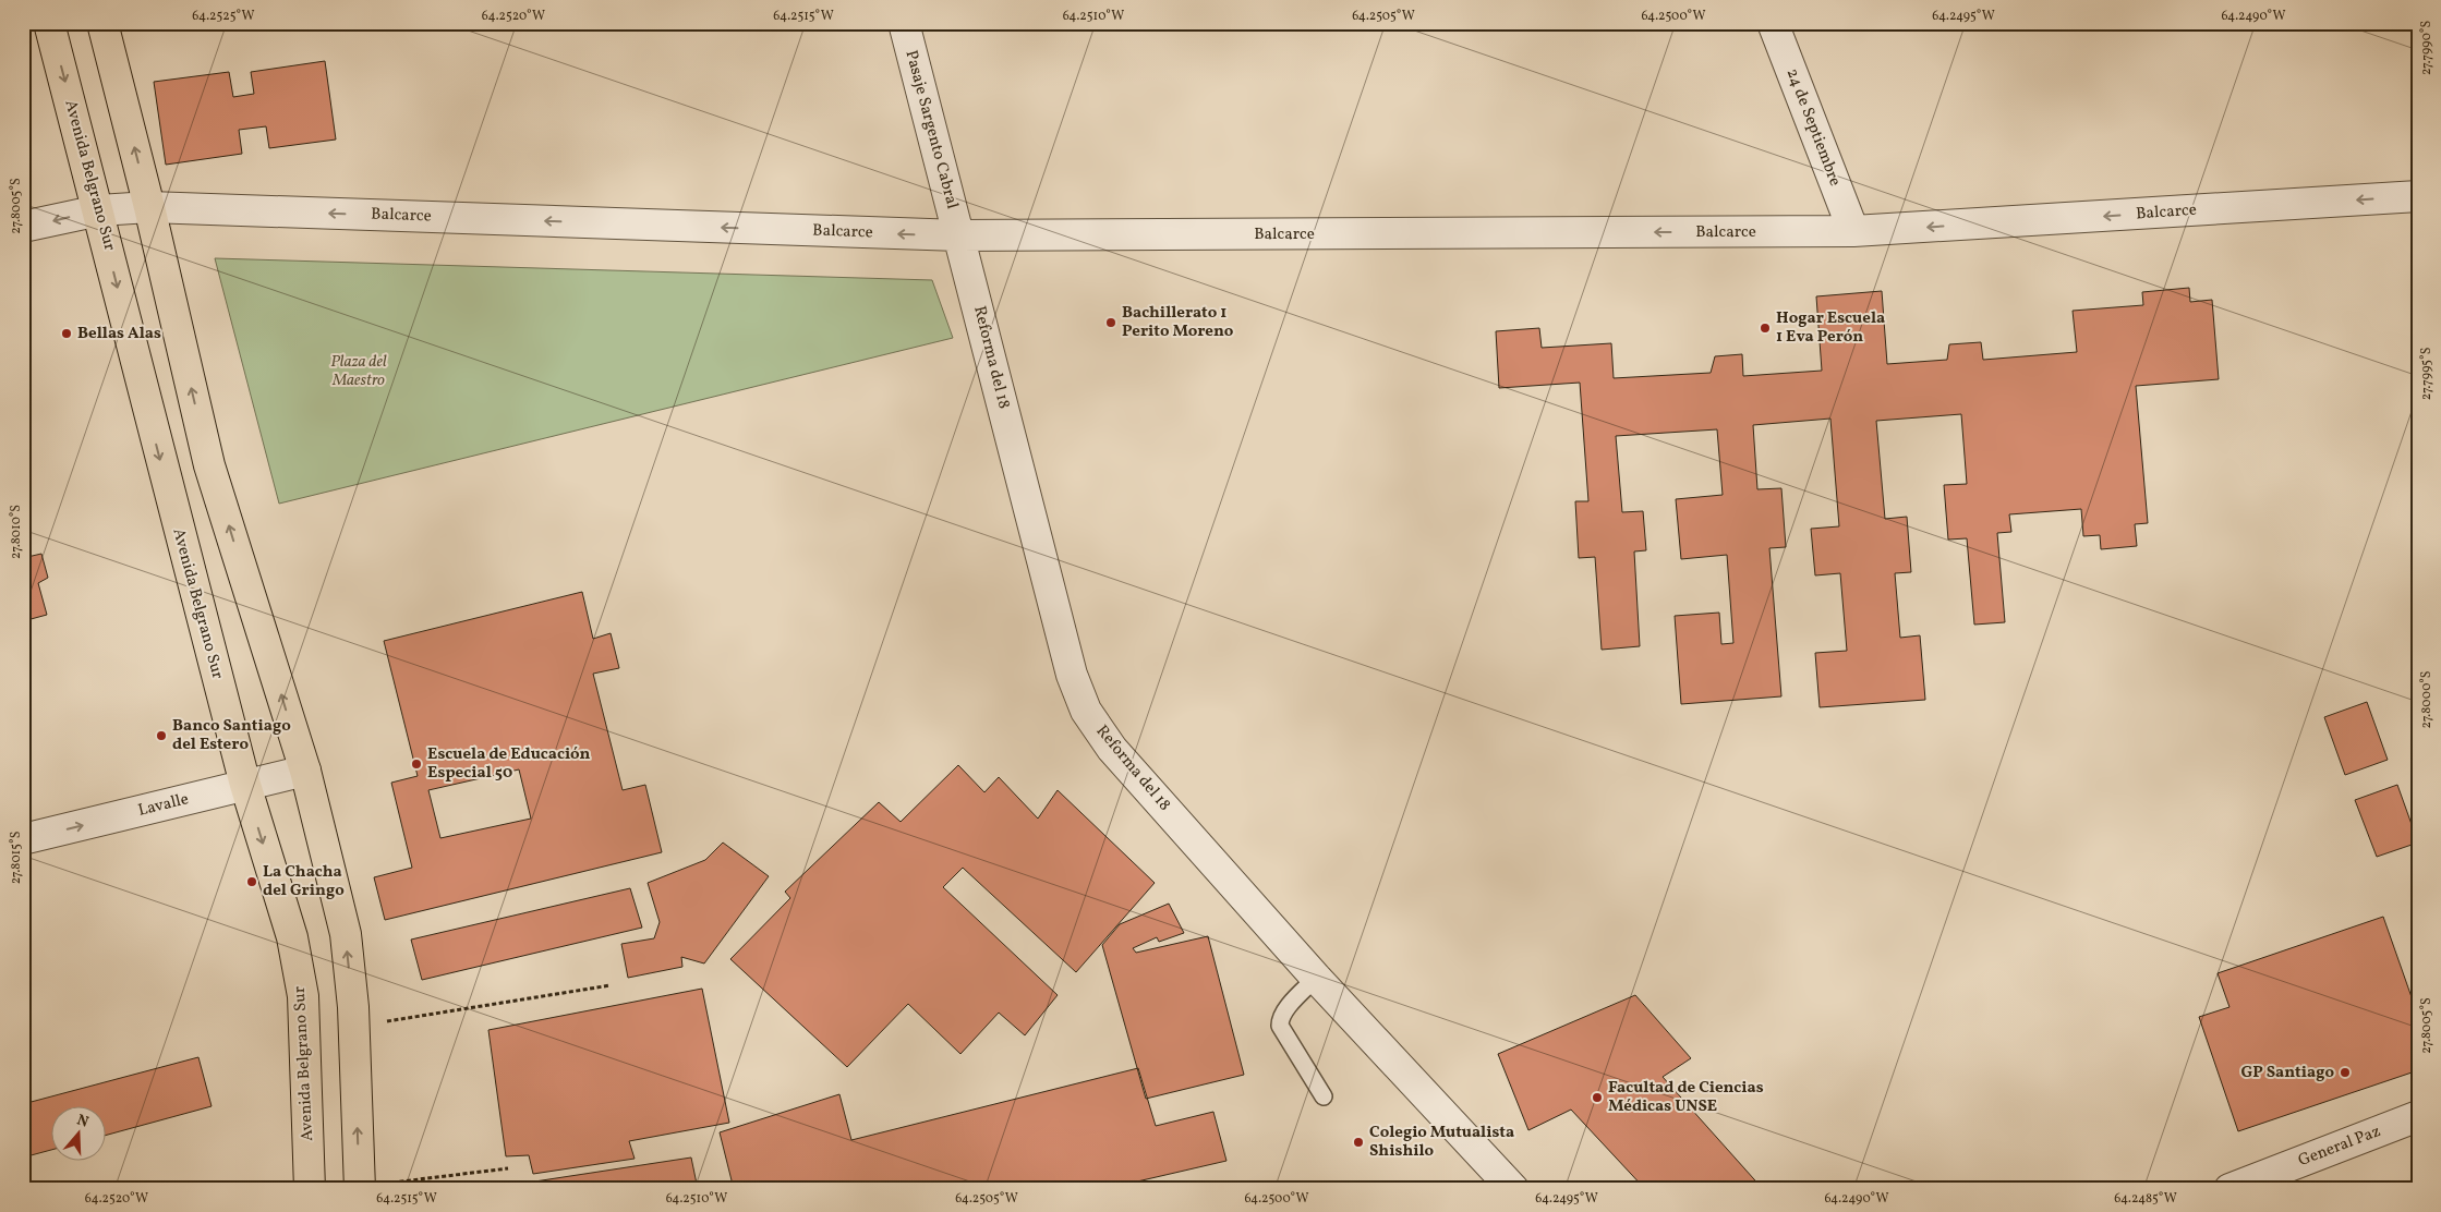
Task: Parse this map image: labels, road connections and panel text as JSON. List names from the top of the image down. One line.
{"streets":{"highway":["Avenida Belgrano Sur"],"street":["24 de Septiembre","Pasaje Sargento Cabral","Balcarce","Reforma del 18","Lavalle","General Paz"]},"crossings":[["24 de Septiembre","Balcarce"],["Pasaje Sargento Cabral","Balcarce"],["Pasaje Sargento Cabral","Reforma del 18"],["Avenida Belgrano Sur","Balcarce"],["Avenida Belgrano Sur","Lavalle"],["Balcarce","Reforma del 18"]],"one_way":["Balcarce","Lavalle"],"parks":["Plaza del Maestro"],"places":["Bachillerato 1 Perito Moreno","Hogar Escuela 1 Eva Perón","Bellas Alas","Banco Santiago del Estero","Escuela de Educación Especial 50","La Chacha del Gringo","GP Santiago","Facultad de Ciencias Médicas UNSE","Colegio Mutualista Shishilo"],"north":"top","coordinates":["64.2525°W","64.2520°W","64.2515°W","64.2510°W","64.2505°W","64.2500°W","64.2495°W","64.2490°W","27.7990°S","27.8005°S","27.7995°S","27.8010°S","27.8000°S","27.8015°S","64.2485°W"]}
